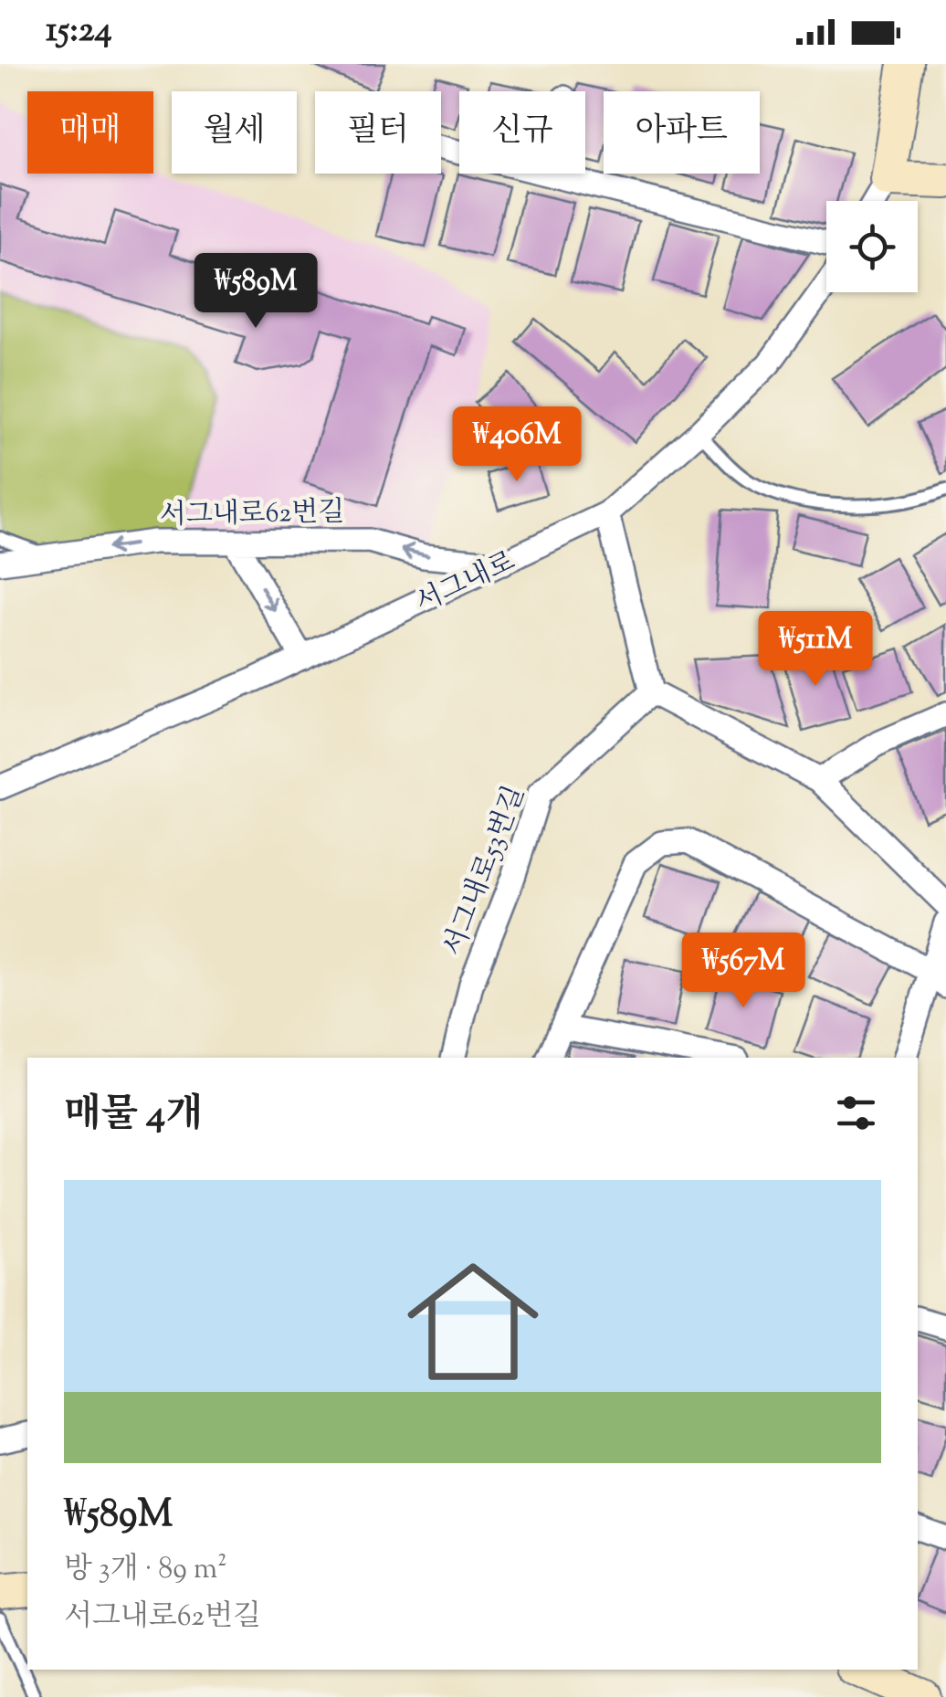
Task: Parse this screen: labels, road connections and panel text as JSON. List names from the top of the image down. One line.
{"streets":{"street":["서그내로62번길","서그내로","서그내로53번길"]},"crossings":[["서그내로62번길","서그내로"]],"one_way":["서그내로62번길"],"page":{"status":"15:24","chip":["매매","월세","필터","신규","아파트"],"price":["₩589M","₩406M","₩511M","₩567M"],"heading":"매물 4개","list":[{"name":"₩589M","note":"방 3개 · 89 m² · 서그내로62번길"}]}}
